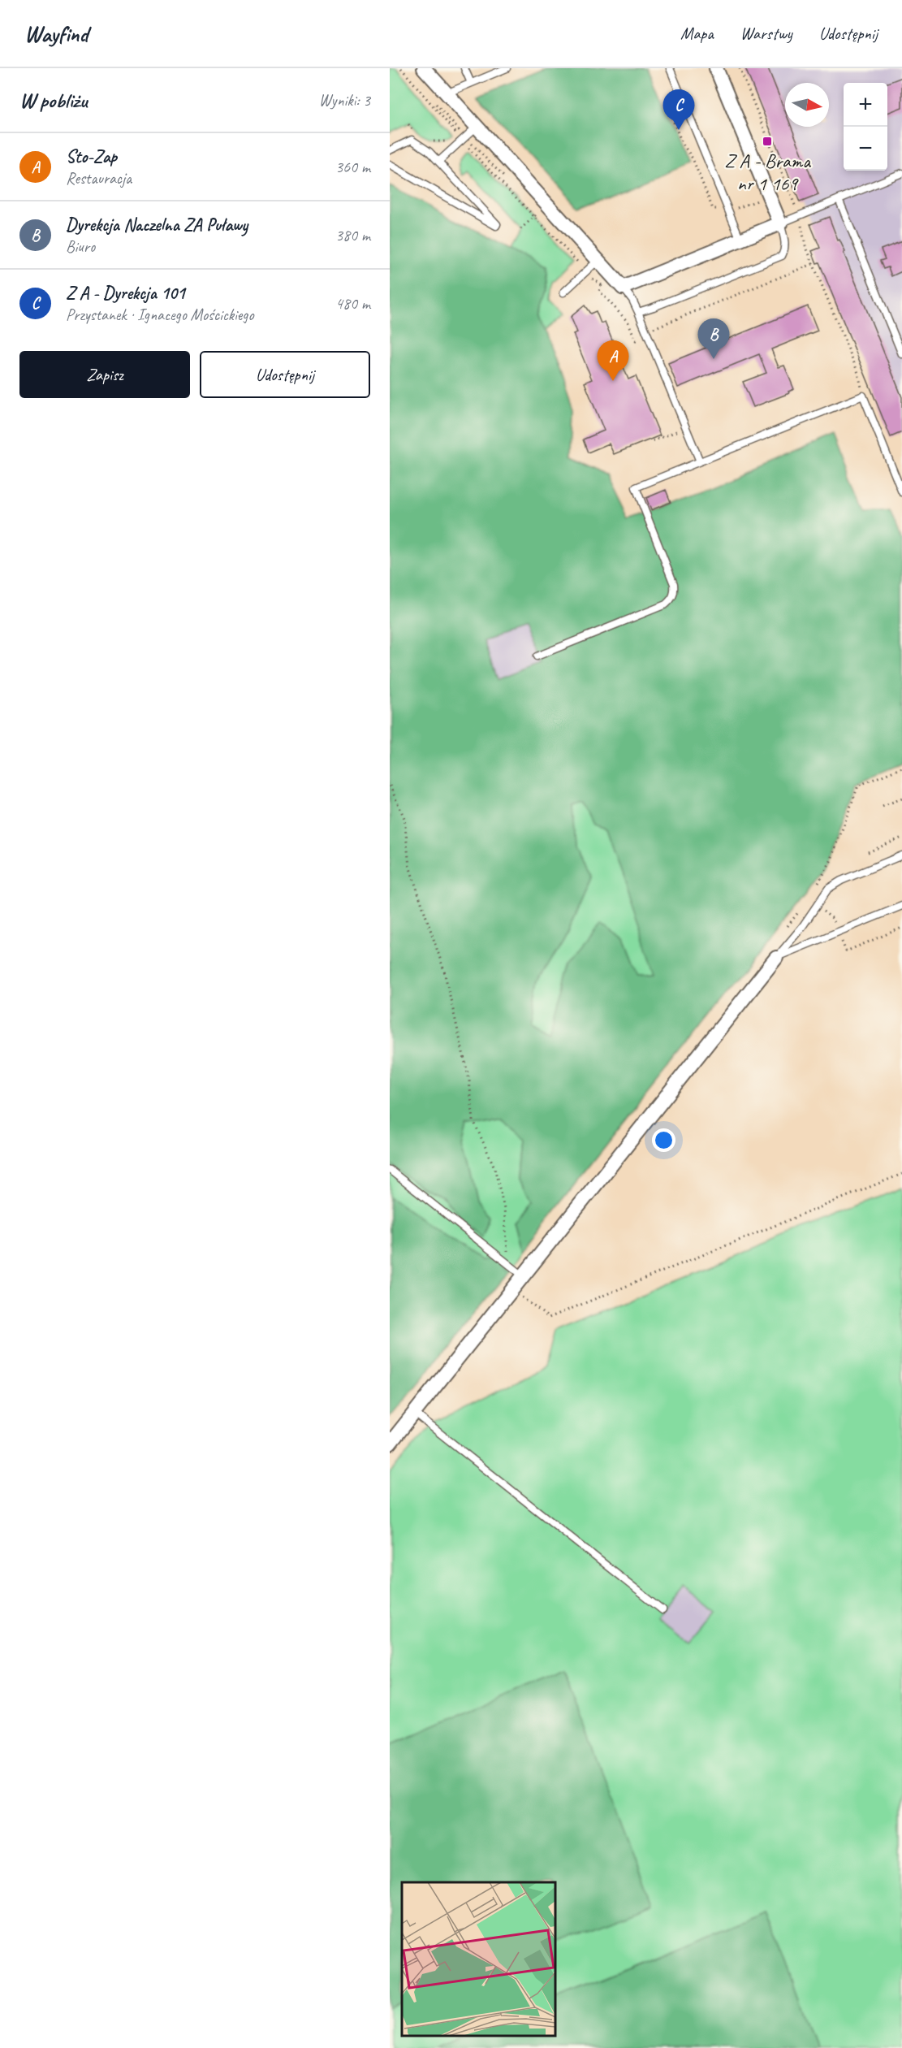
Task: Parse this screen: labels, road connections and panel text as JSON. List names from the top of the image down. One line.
{"places":{"transit":["Z A - Brama nr 1 169"]},"north":"right","page":{"header":"Wayfind","nav":["Mapa","Warstwy","Udostępnij"],"heading":["W pobliżu","Wyniki: 3"],"map_buttons":["+","−"],"pins":["C","B","A"],"list":[{"mark":"A","name":"Sto-Zap","note":"Restauracja","value":"360 m"},{"mark":"B","name":"Dyrekcja Naczelna ZA Puławy","note":"Biuro","value":"380 m"},{"mark":"C","name":"Z A - Dyrekcja 101","note":"Przystanek · Ignacego Mościckiego","value":"480 m"}],"buttons":["Zapisz","Udostępnij"]}}
